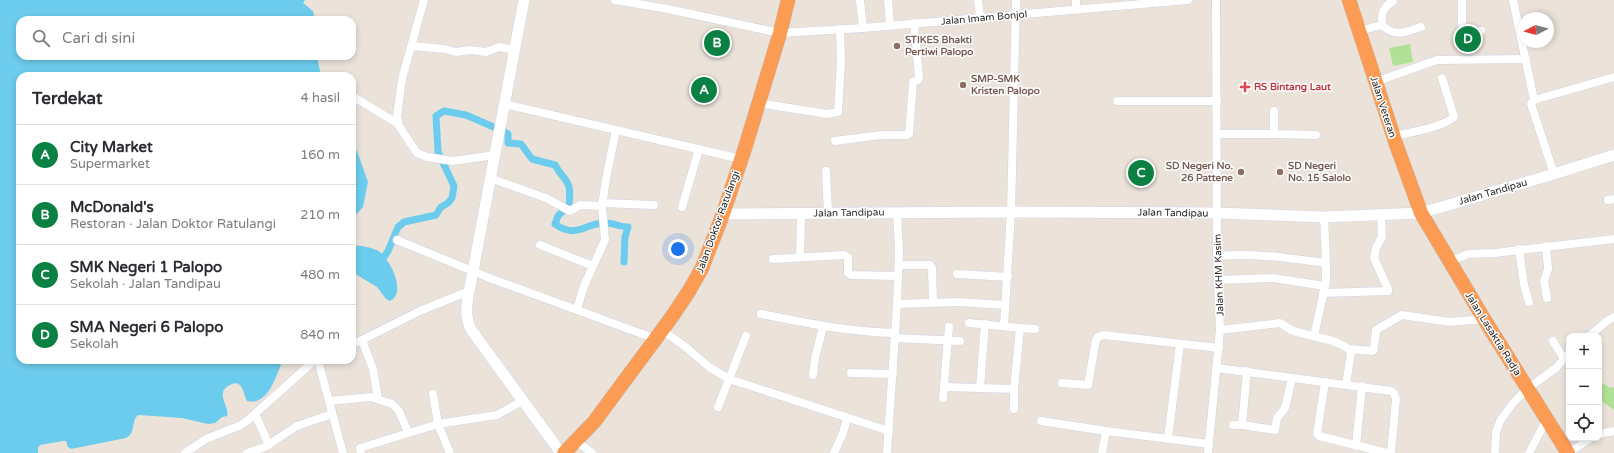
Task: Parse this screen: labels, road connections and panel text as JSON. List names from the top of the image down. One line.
{"streets":{"highway":["Jalan Veteran","Jalan Doktor Ratulangi","Jalan Lasaktia Radja"],"street":["Jalan Imam Bonjol","Jalan Tandipau","Jalan KHM Kasim"]},"crossings":[["Jalan Imam Bonjol","Jalan Doktor Ratulangi"],["Jalan Veteran","Jalan Tandipau"],["Jalan Veteran","Jalan Lasaktia Radja"],["Jalan Tandipau","Jalan Doktor Ratulangi"],["Jalan Tandipau","Jalan KHM Kasim"],["Jalan Tandipau","Jalan Lasaktia Radja"]],"places":{"other":["STIKES Bhakti Pertiwi Palopo","SMP-SMK Kristen Palopo","SD Negeri No. 26 Pattene","SD Negeri No. 15 Salolo"],"health":["RS Bintang Laut"]},"north":"left","page":{"search":"Cari di sini","pins":["D","B","A","C"],"heading":["Terdekat","4 hasil"],"list":[{"mark":"A","name":"City Market","note":"Supermarket","value":"160 m"},{"mark":"B","name":"McDonald's","note":"Restoran · Jalan Doktor Ratulangi","value":"210 m"},{"mark":"C","name":"SMK Negeri 1 Palopo","note":"Sekolah · Jalan Tandipau","value":"480 m"},{"mark":"D","name":"SMA Negeri 6 Palopo","note":"Sekolah","value":"840 m"}],"map_buttons":["+","−"]}}
